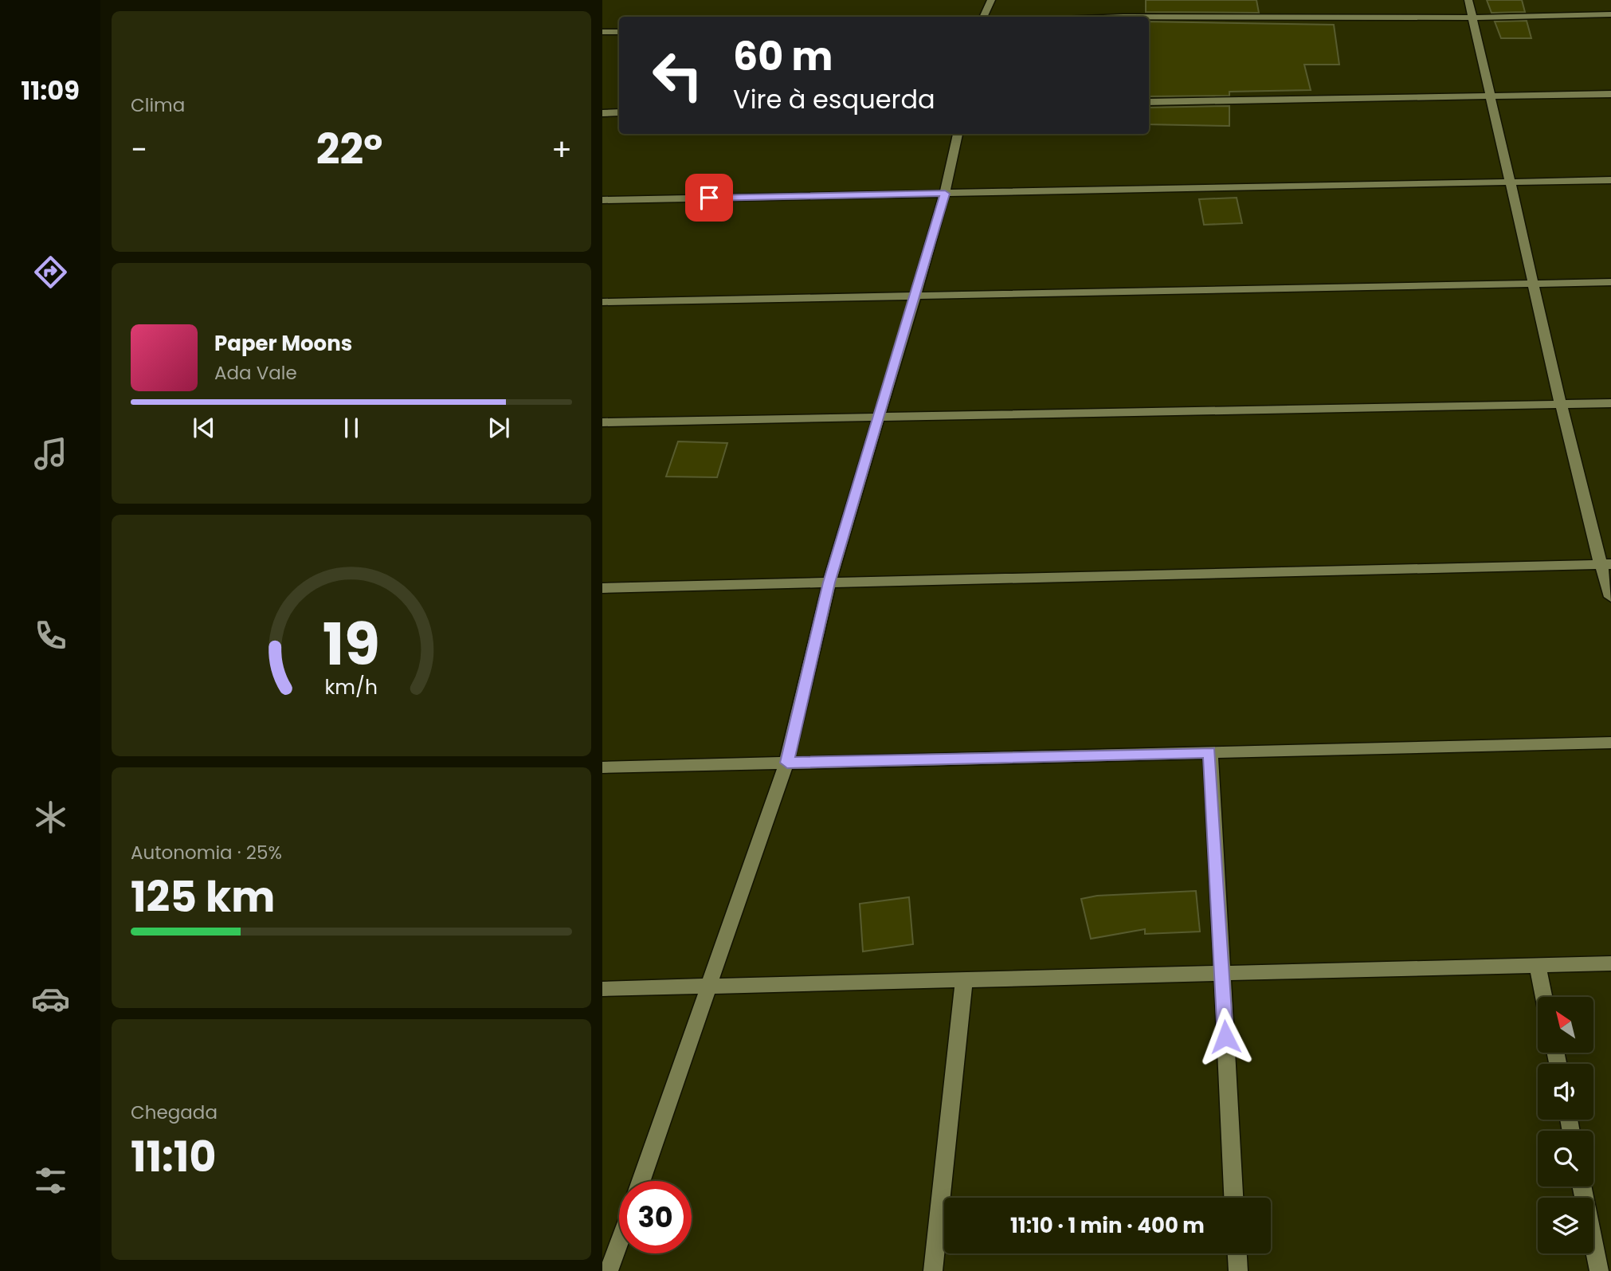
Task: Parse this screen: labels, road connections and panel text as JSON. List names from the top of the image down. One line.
{"north":"top left","page":{"tabs":"11:09","tile":["Clima",["Autonomia · 25%","125 km"],["Chegada","11:10"]],"turn":["60 m","Vire à esquerda"],"heat":["−","22°","+"],"song":["Paper Moons","Ada Vale"],"limit":"30","trip":"11:10 · 1 min · 400 m","gauge":["19","km/h"]}}
